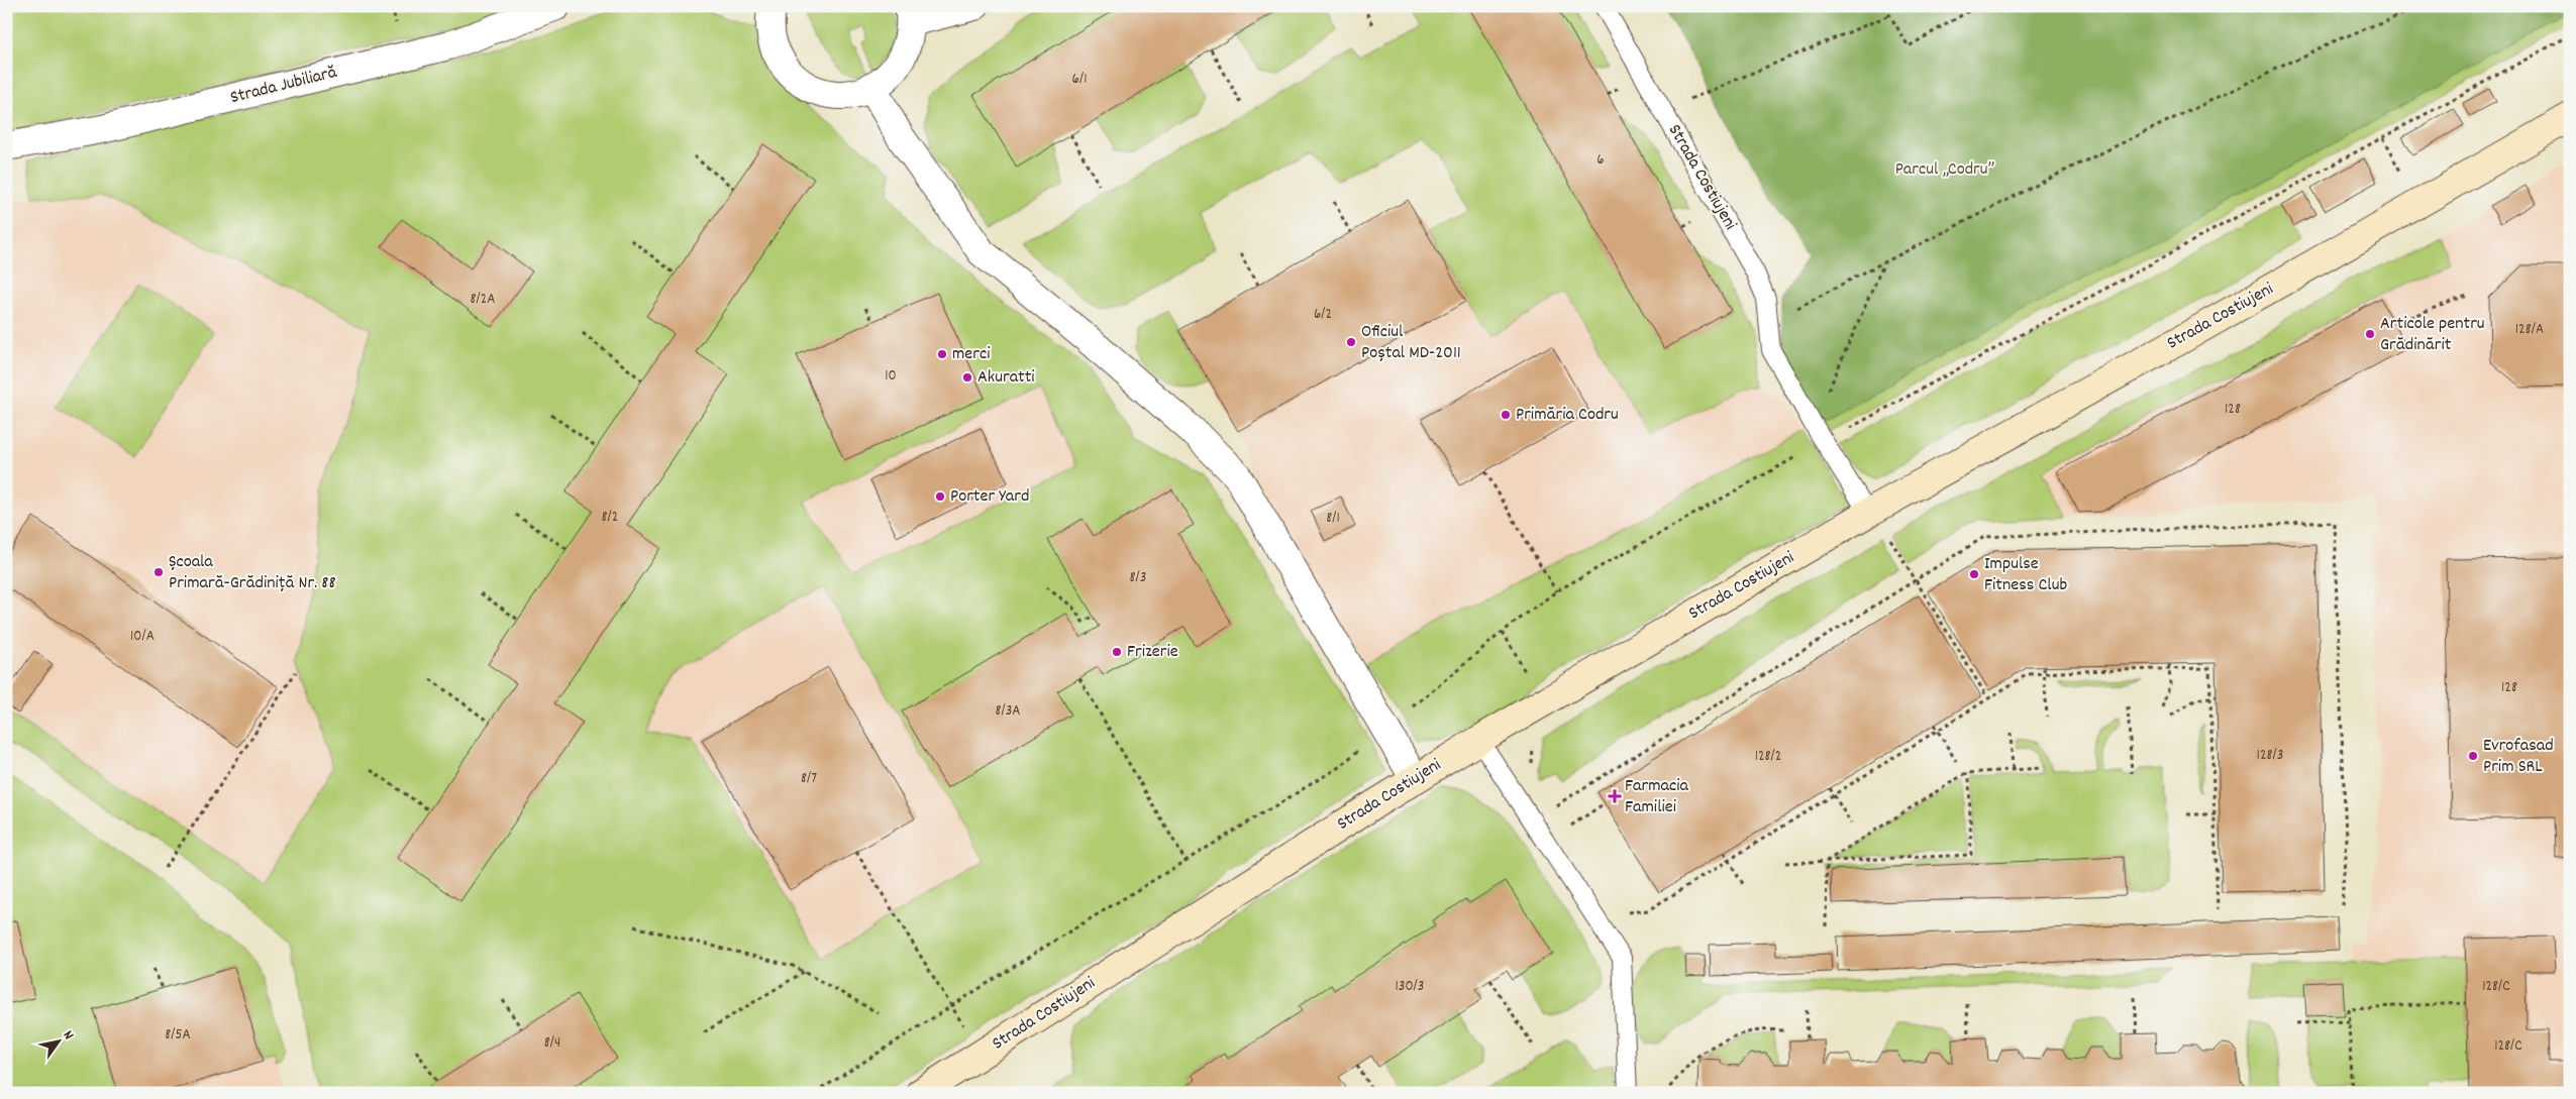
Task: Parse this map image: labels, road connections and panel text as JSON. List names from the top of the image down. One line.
{"streets":{"street":["Strada Jubiliară","Strada Costiujeni"]},"parks":["Parcul „Codru”"],"places":{"other":["Articole pentru Grădinărit","Oficiul Poștal MD-2011","merci","Akuratti","Primăria Codru","Porter Yard","Școala Primară-Grădiniță Nr. 88","Impulse Fitness Club","Frizerie","Evrofasad Prim SRL"],"health":["Farmacia Familiei"]},"house_numbers":["6/1","6","8/2A","6/2","128/A","10","128","8/2","8/1","8/3","10/A","128","8/3A","128/3","128/2","8/7","130/3","128/C","8/5A","8/4","128/C"],"north":"top right"}
